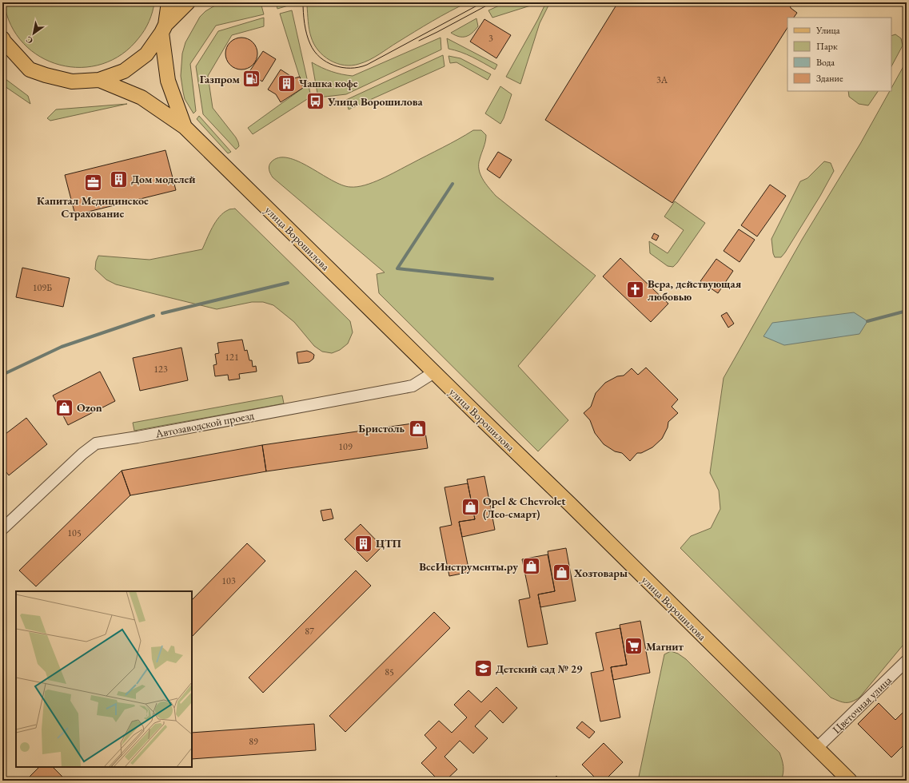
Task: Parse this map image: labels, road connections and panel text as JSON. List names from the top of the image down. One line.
{"streets":{"main road":["улица Ворошилова"],"street":["Автозаводской проезд","Цветочная улица"]},"crossings":[["улица Ворошилова","Автозаводской проезд"],["улица Ворошилова","Цветочная улица"]],"places":{"fuel station":["Газпром"],"building":["Чашка кофе","Дом моделей","ЦТП"],"bus stop":["Улица Ворошилова"],"office":["Капитал Медицинское Страхование"],"church":["Вера, действующая любовью"],"shop":["Ozon","Бристоль","Opel & Chevrolet (Лео-смарт)","ВсеИнструменты.ру","Хозтовары"],"supermarket":["Магнит"],"school or university":["Детский сад № 29"]},"house_numbers":["3","3А","109Б","121","123","109","105","103","87","85","89"],"legend":["Улица","Парк","Вода","Здание"],"north":"bottom left"}
